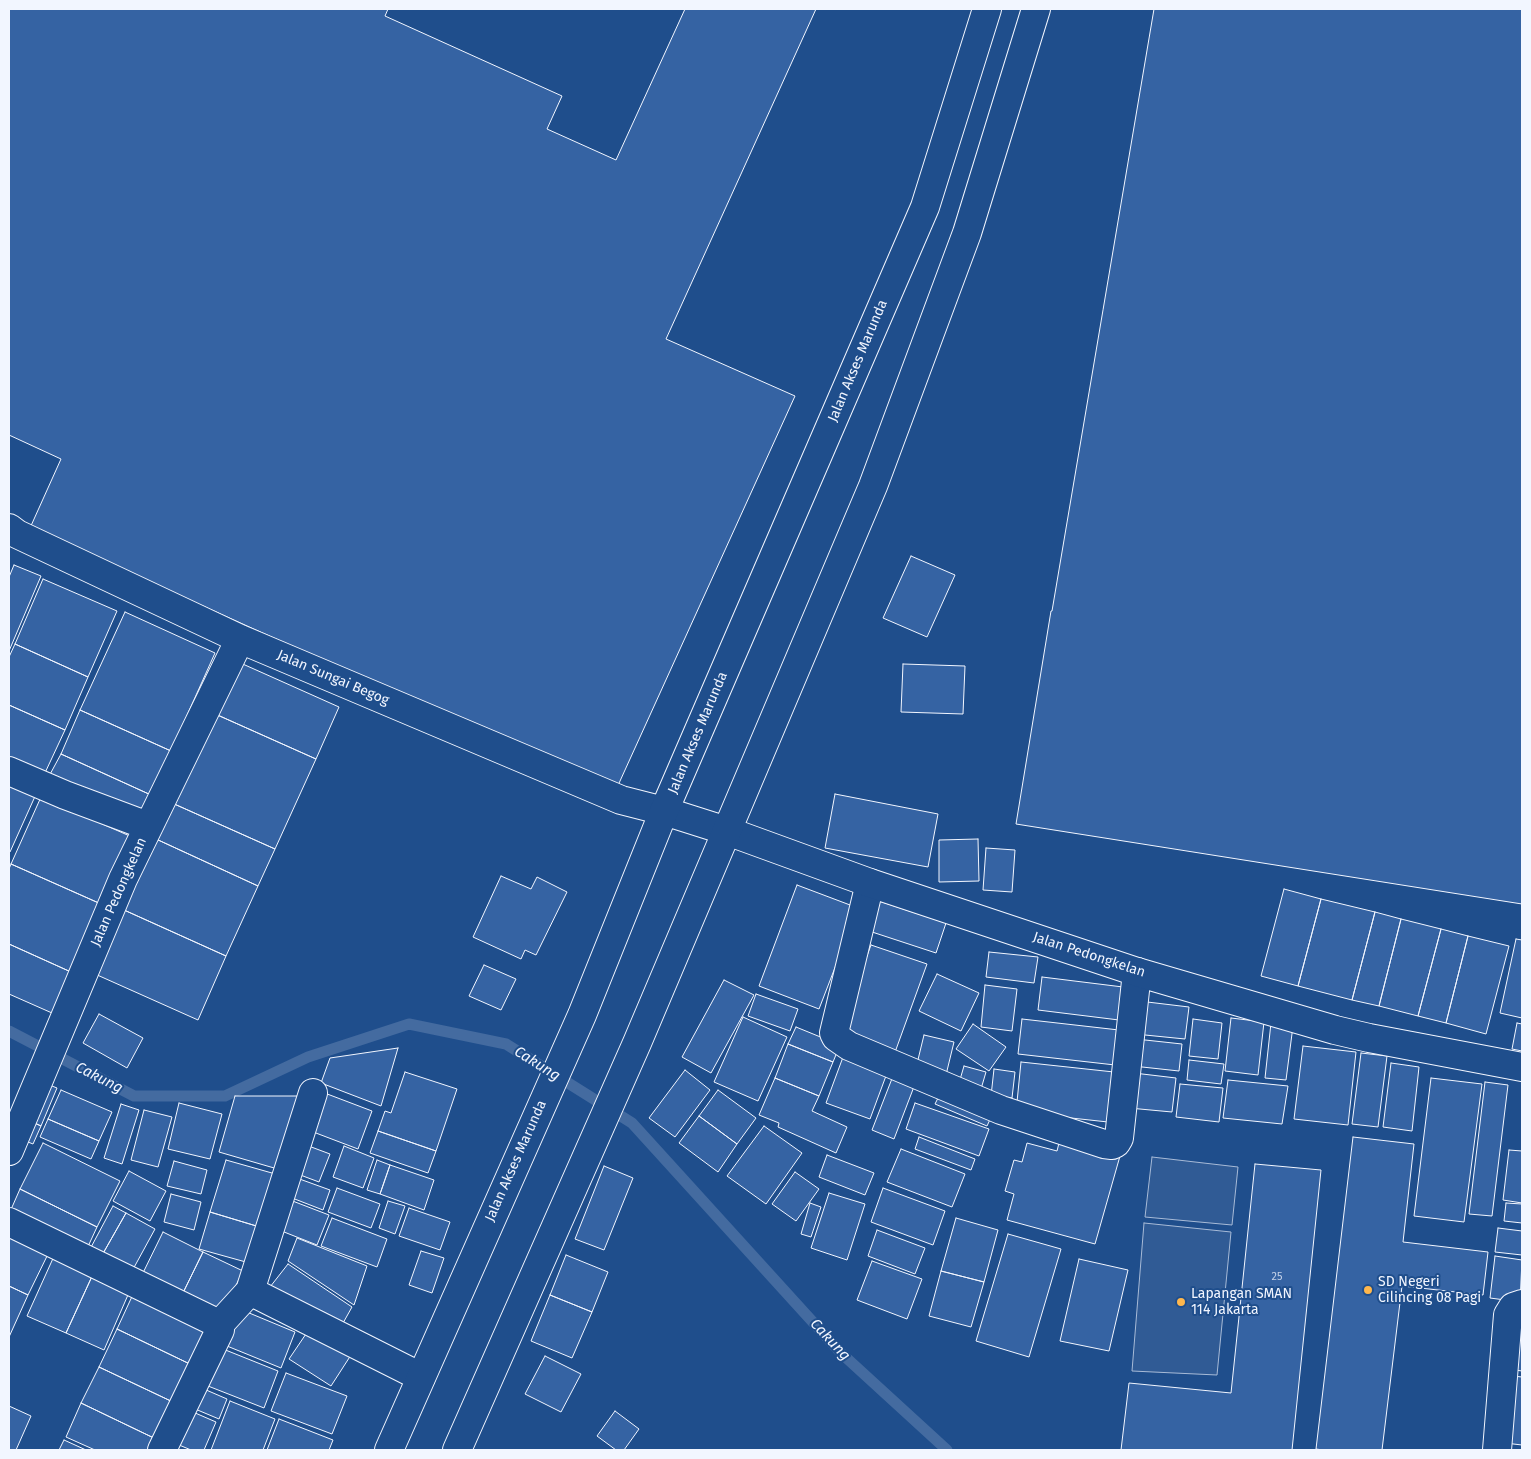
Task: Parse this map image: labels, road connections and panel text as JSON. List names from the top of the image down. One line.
{"streets":{"street":["Jalan Akses Marunda","Jalan Sungai Begog","Jalan Pedongkelan"]},"crossings":[["Jalan Akses Marunda","Jalan Sungai Begog"],["Jalan Akses Marunda","Jalan Pedongkelan"],["Jalan Sungai Begog","Jalan Pedongkelan"]],"water":["Cakung"],"places":["SD Negeri Cilincing 08 Pagi","Lapangan SMAN 114 Jakarta"],"house_numbers":["25"]}
